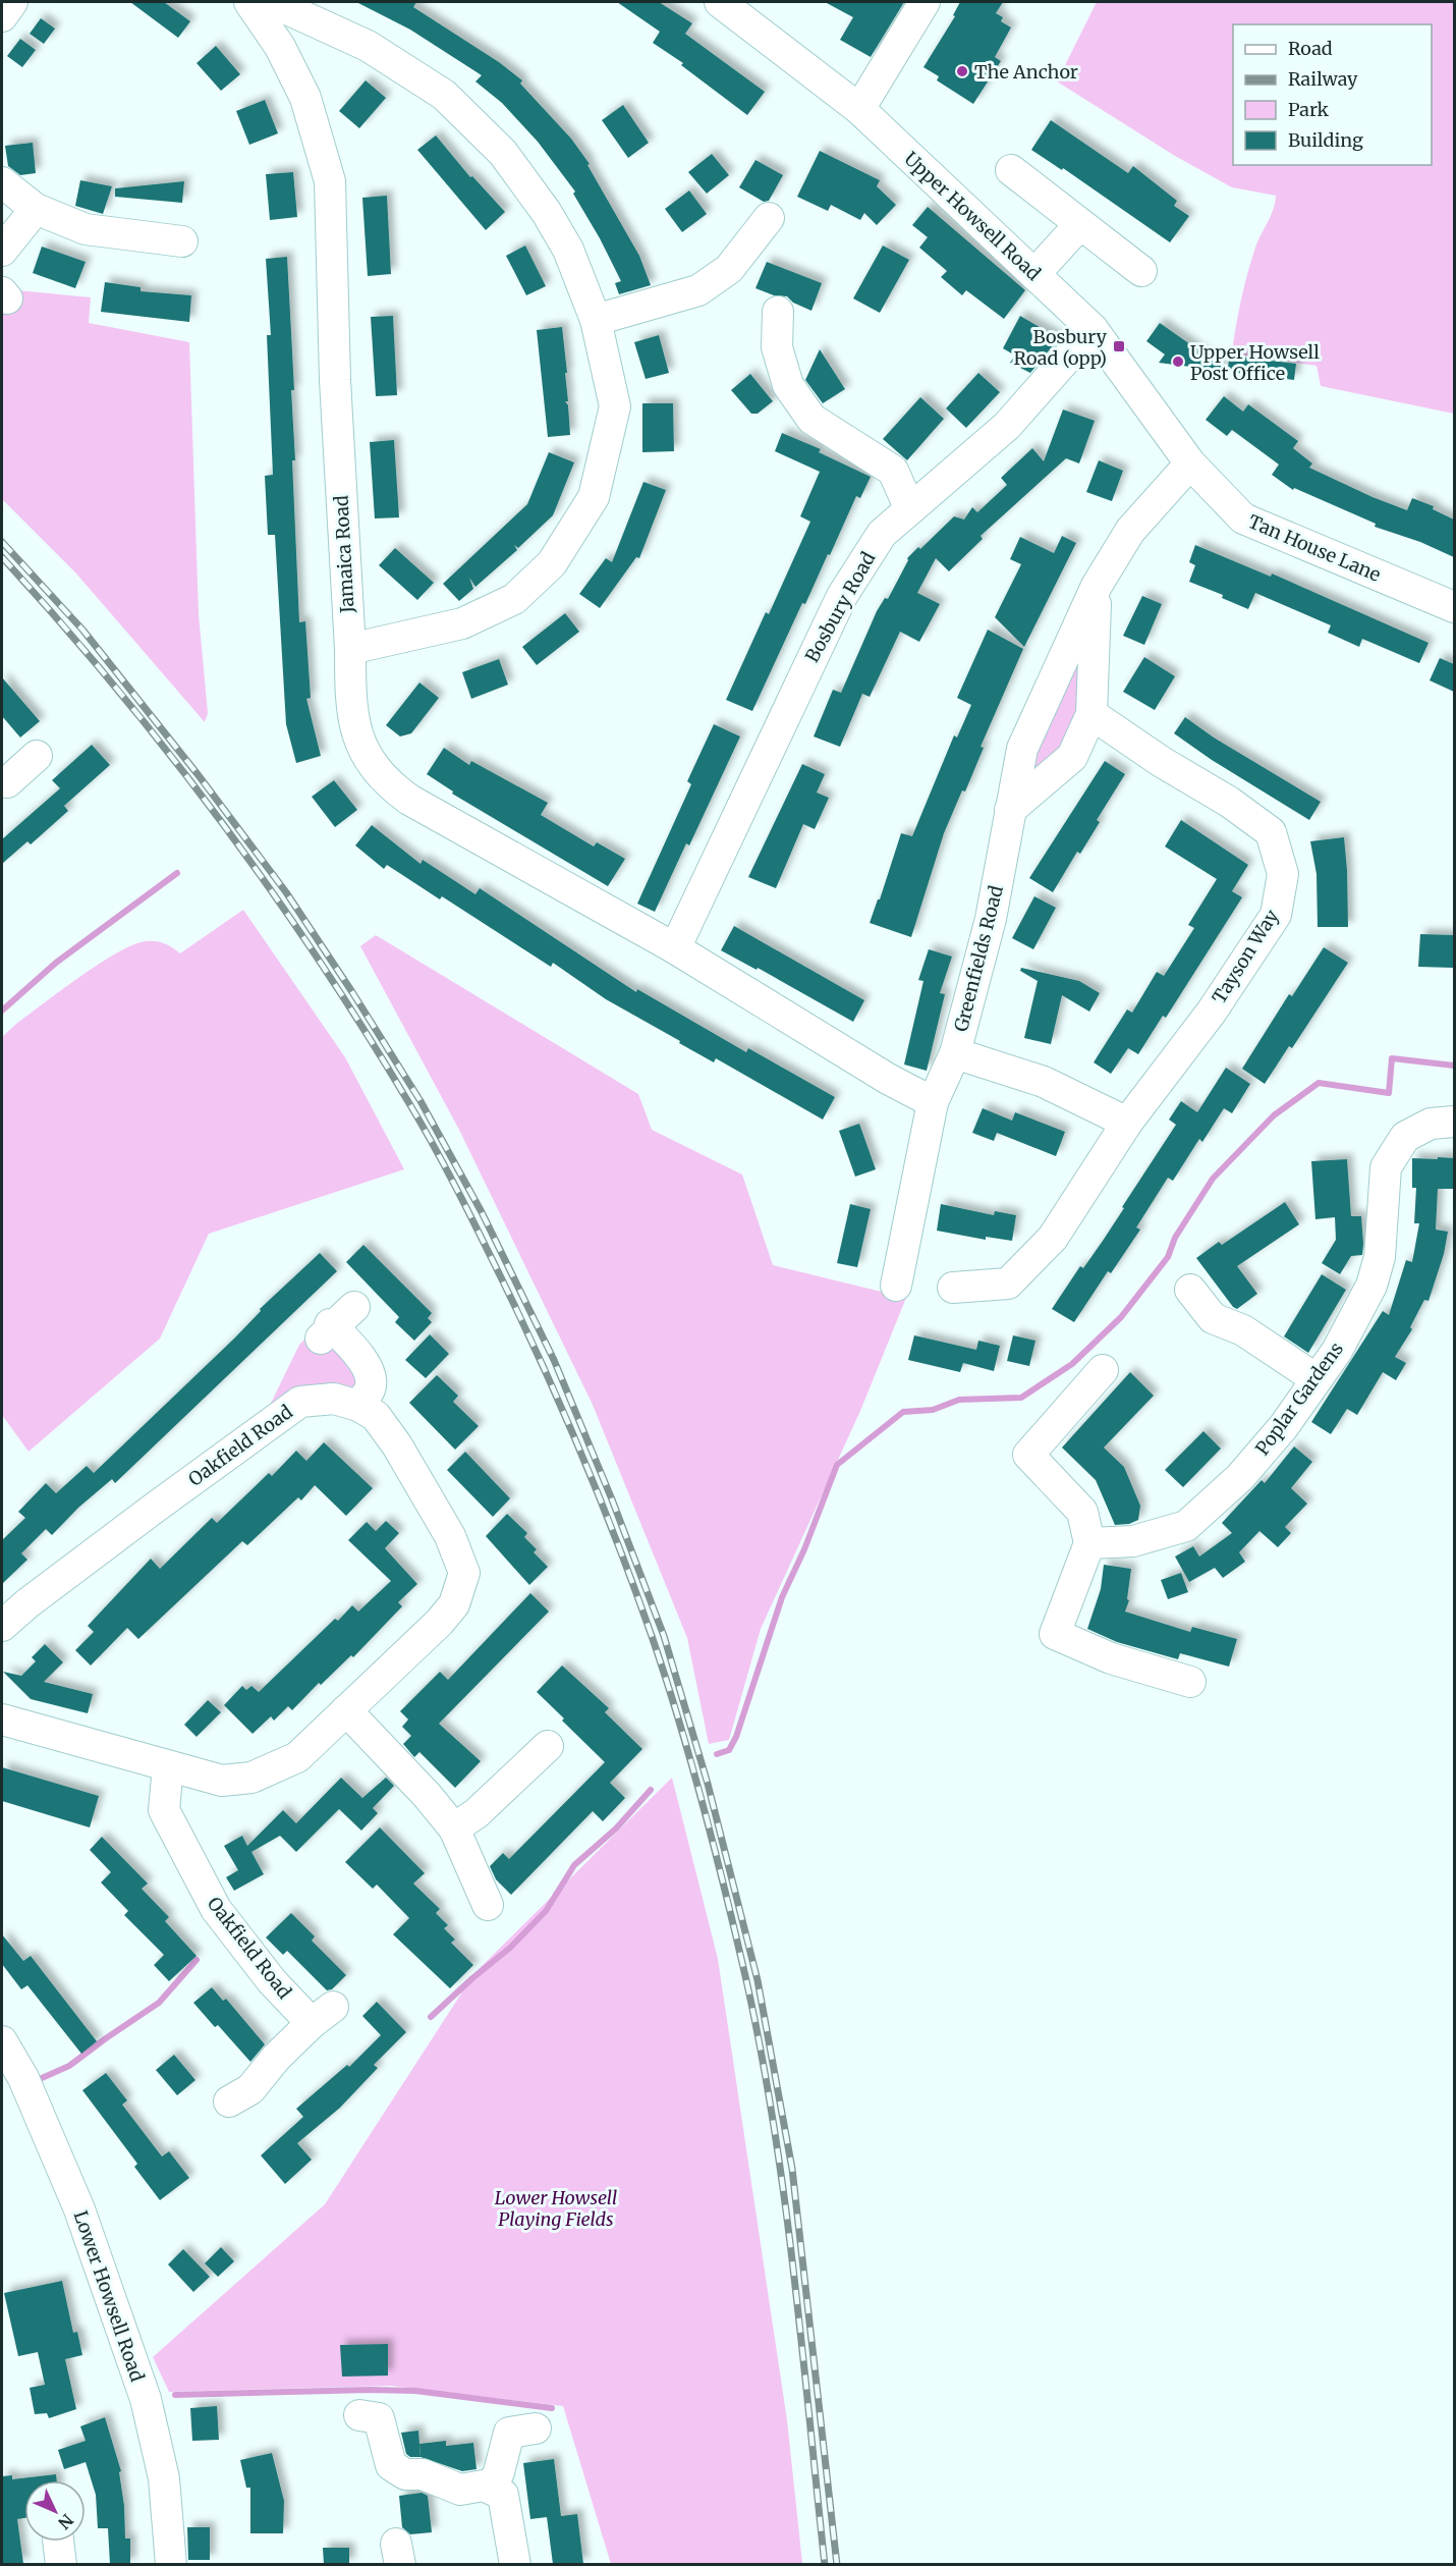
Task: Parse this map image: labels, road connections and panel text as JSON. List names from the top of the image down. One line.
{"streets":{"street":["Upper Howsell Road","Tan House Lane","Jamaica Road","Bosbury Road","Tayson Way","Greenfields Road","Poplar Gardens","Oakfield Road","Lower Howsell Road"]},"crossings":[["Upper Howsell Road","Tan House Lane"],["Upper Howsell Road","Bosbury Road"],["Upper Howsell Road","Greenfields Road"],["Tan House Lane","Greenfields Road"],["Jamaica Road","Bosbury Road"],["Tayson Way","Greenfields Road"]],"parks":["Lower Howsell Playing Fields"],"places":{"other":["The Anchor","Upper Howsell Post Office"],"transit":["Bosbury Road (opp)"]},"legend":["Road","Railway","Park","Building"],"north":"bottom right"}
